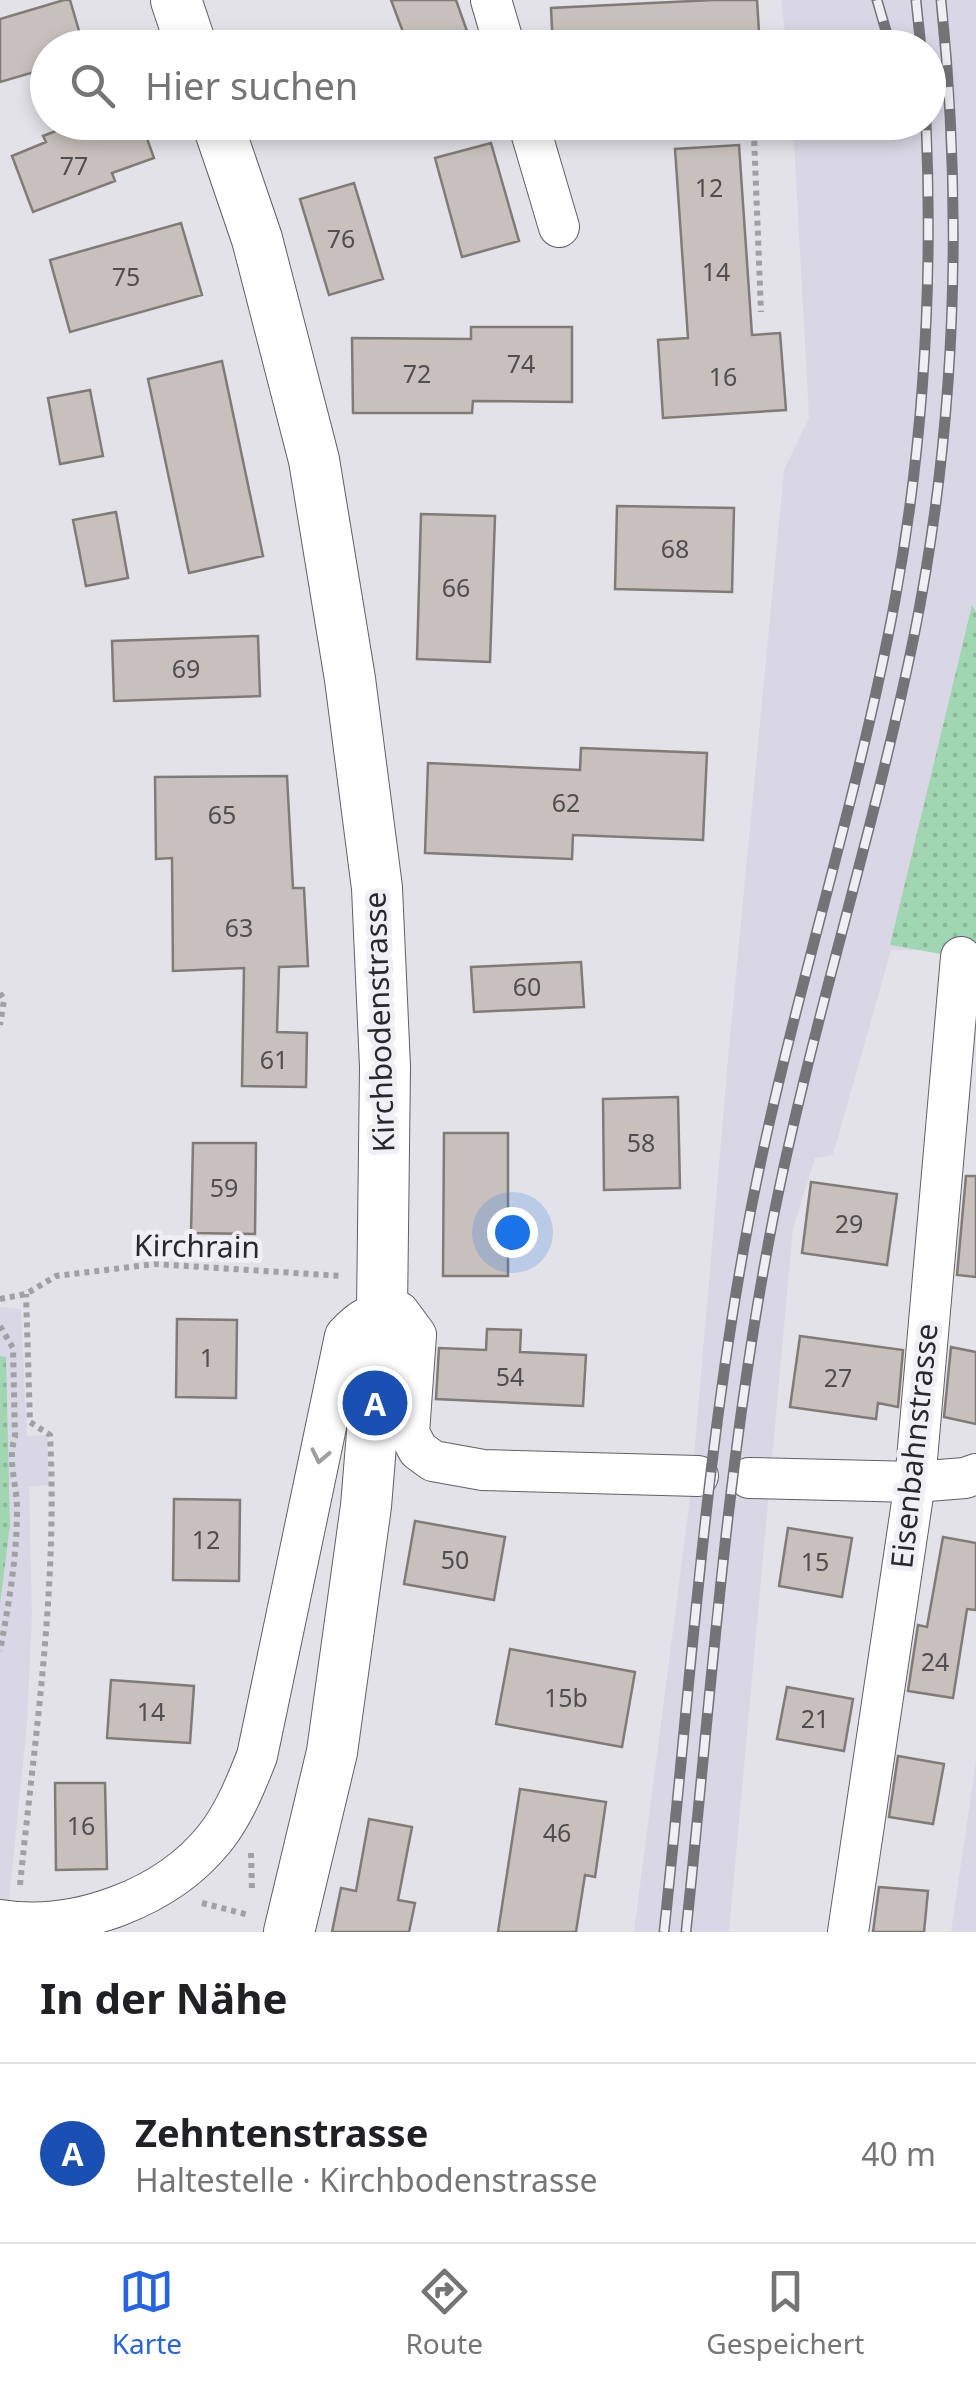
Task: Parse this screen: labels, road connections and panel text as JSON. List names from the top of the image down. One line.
{"streets":{"street":["Kirchbodenstrasse","Eisenbahnstrasse"],"path":["Kirchrain"]},"house_numbers":["77","12","76","14","75","74","72","16","68","66","69","62","65","63","60","61","58","59","29","1","54","27","12","50","15","24","15b","14","21","16","46"],"page":{"search":"Hier suchen","pins":"A","heading":"In der Nähe","list":[{"mark":"A","name":"Zehntenstrasse","note":"Haltestelle · Kirchbodenstrasse","value":"40 m"}],"nav":["Karte","Route","Gespeichert"]}}
